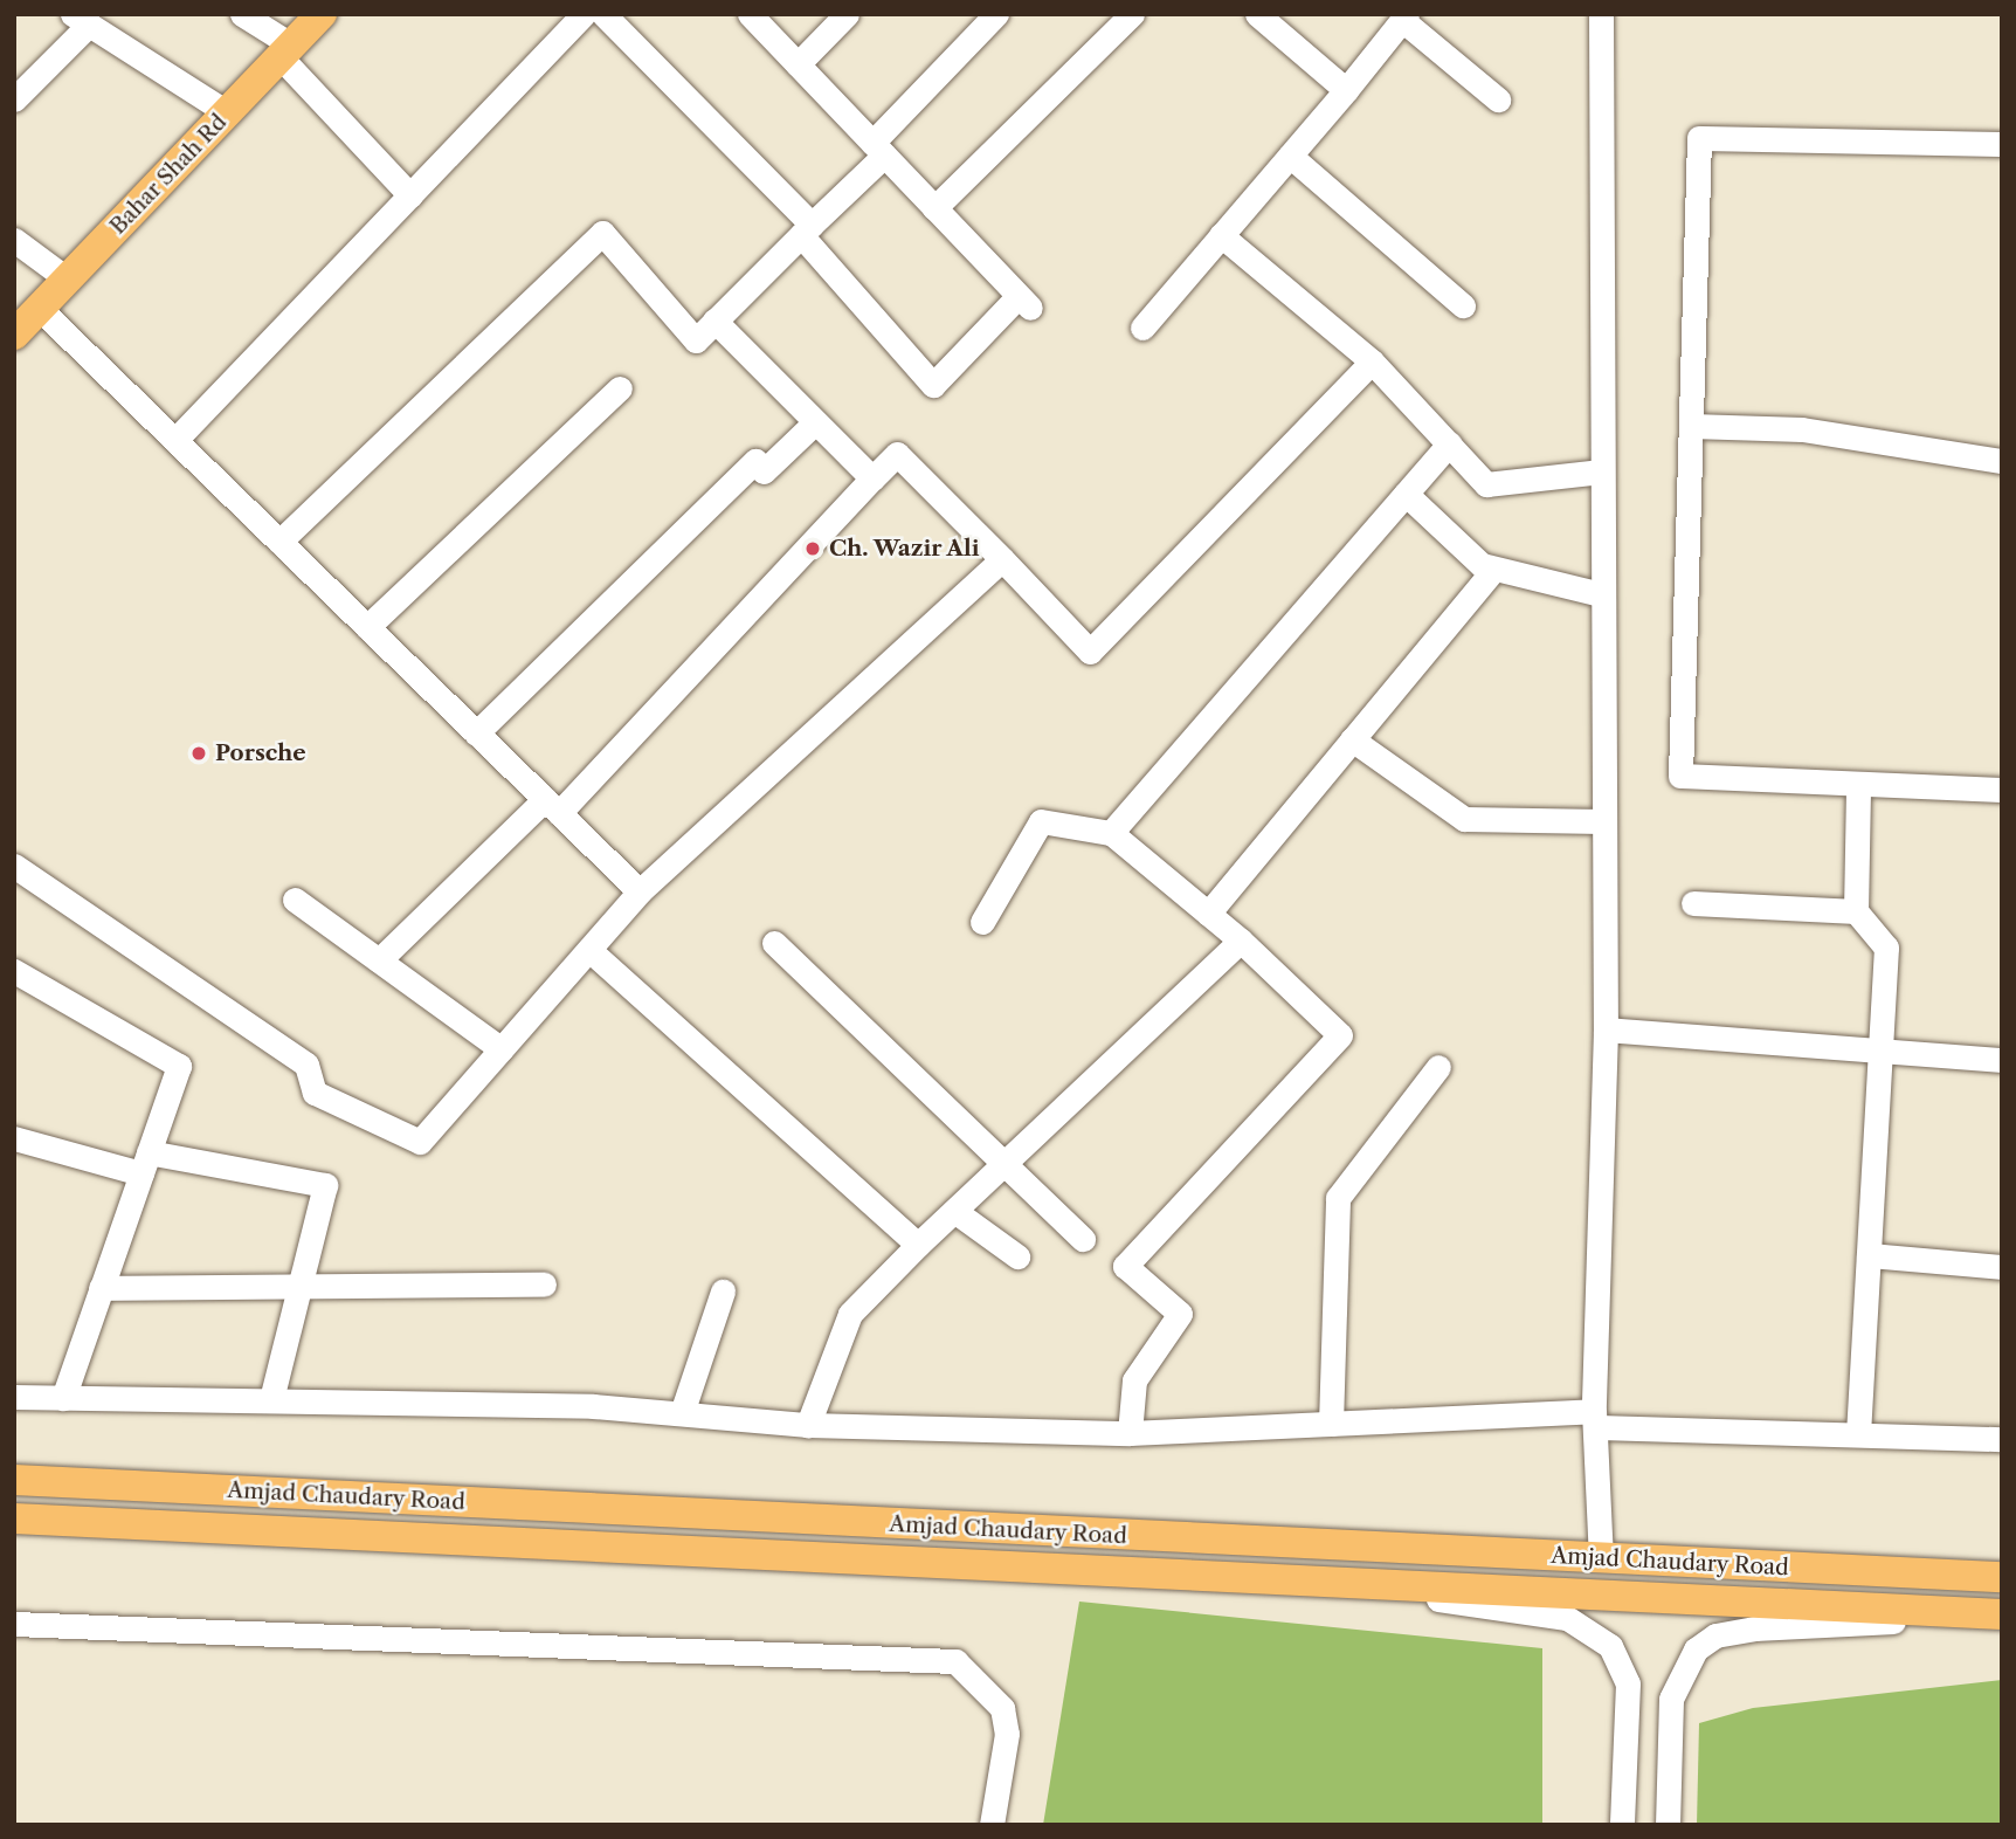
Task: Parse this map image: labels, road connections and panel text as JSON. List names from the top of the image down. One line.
{"streets":{"main road":["Bahar Shah Rd","Amjad Chaudary Road"]},"places":["Ch. Wazir Ali","Porsche"]}
